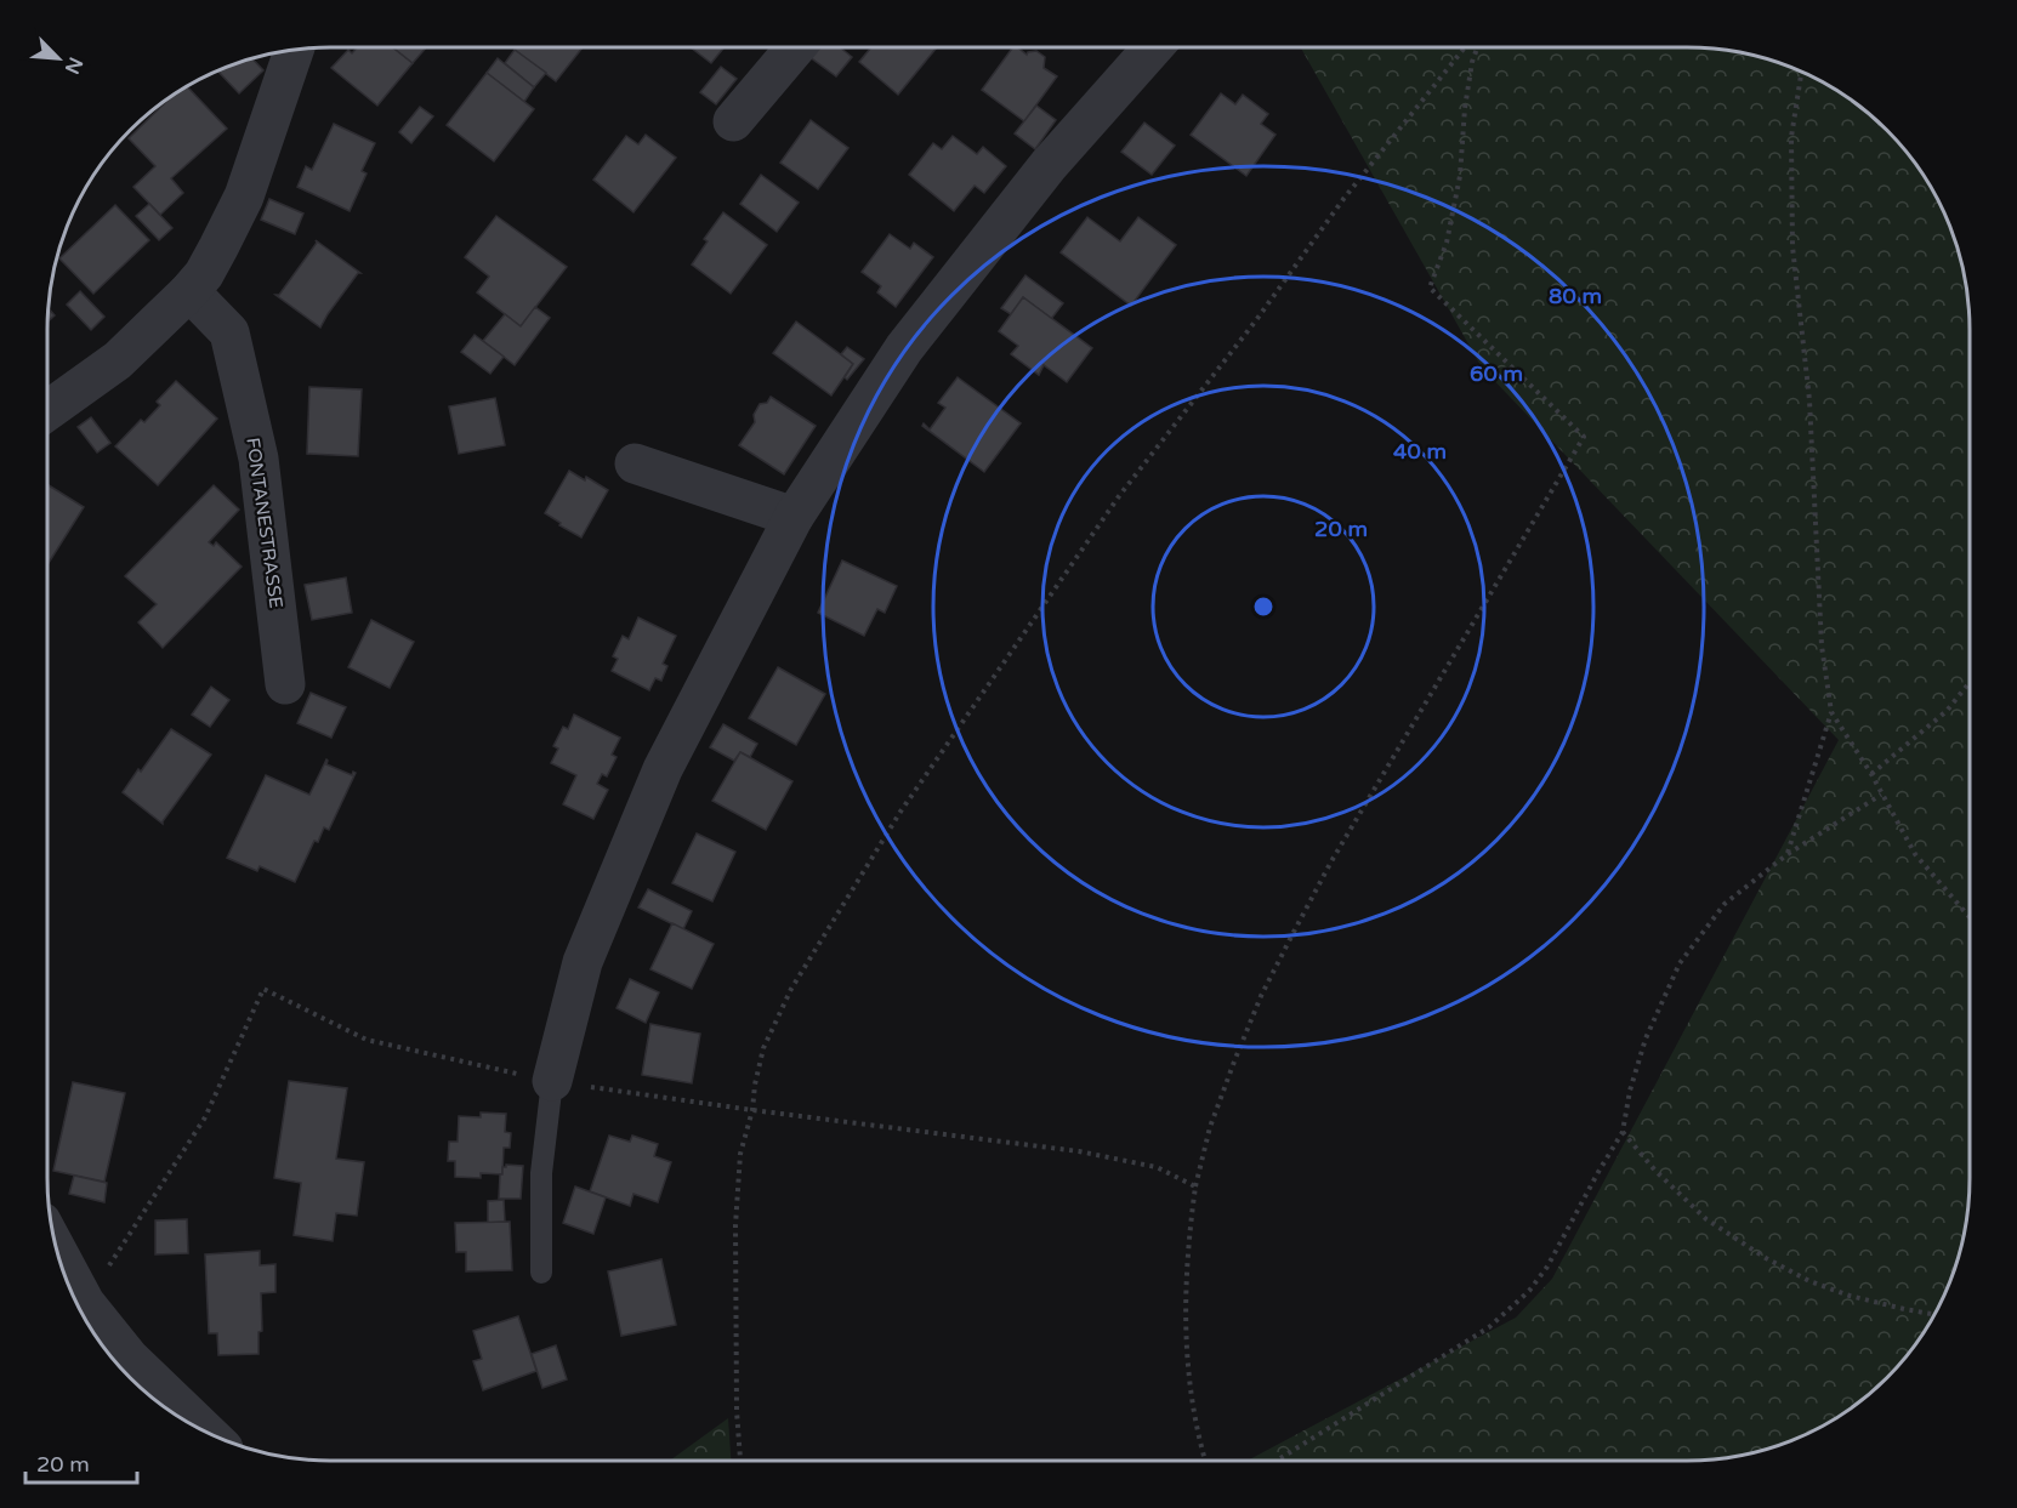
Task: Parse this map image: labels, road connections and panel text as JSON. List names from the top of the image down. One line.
{"streets":{"street":["FONTANESTRASSE"]},"scale_bar":"20 m","north":"bottom right","rings":["80 m","60 m","40 m","20 m"]}
